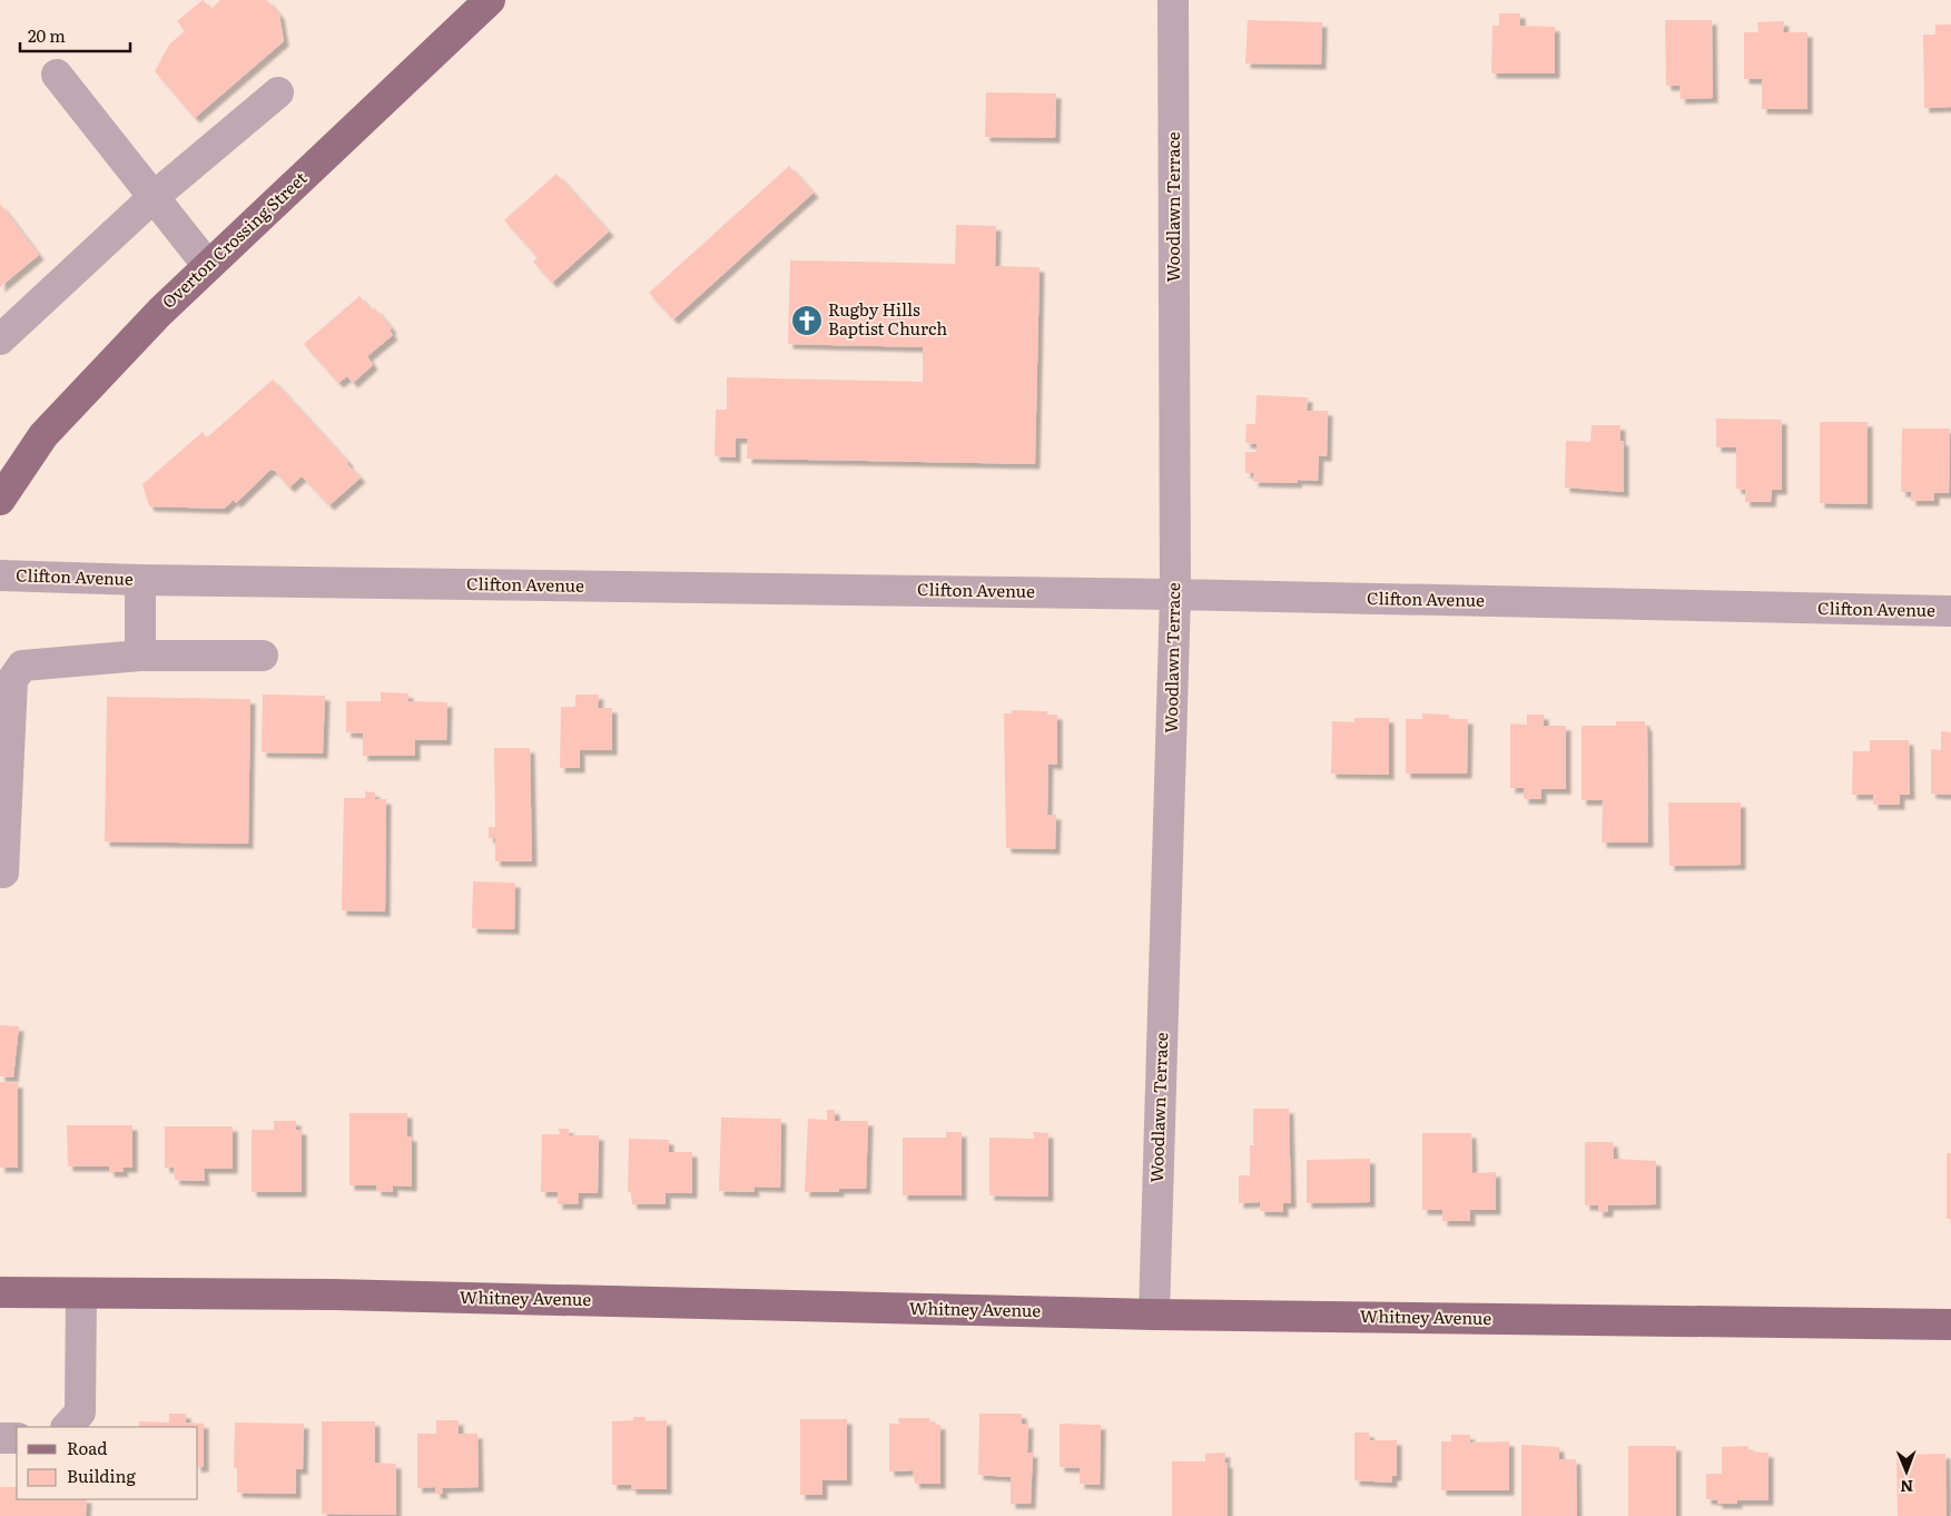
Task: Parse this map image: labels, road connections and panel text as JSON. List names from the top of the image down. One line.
{"streets":{"main road":["Overton Crossing Street","Whitney Avenue"],"street":["Woodlawn Terrace","Clifton Avenue"]},"crossings":[["Woodlawn Terrace","Clifton Avenue"],["Woodlawn Terrace","Whitney Avenue"]],"places":{"church":["Rugby Hills Baptist Church"]},"legend":["Road","Building"],"scale_bar":"20 m","north":"bottom"}
